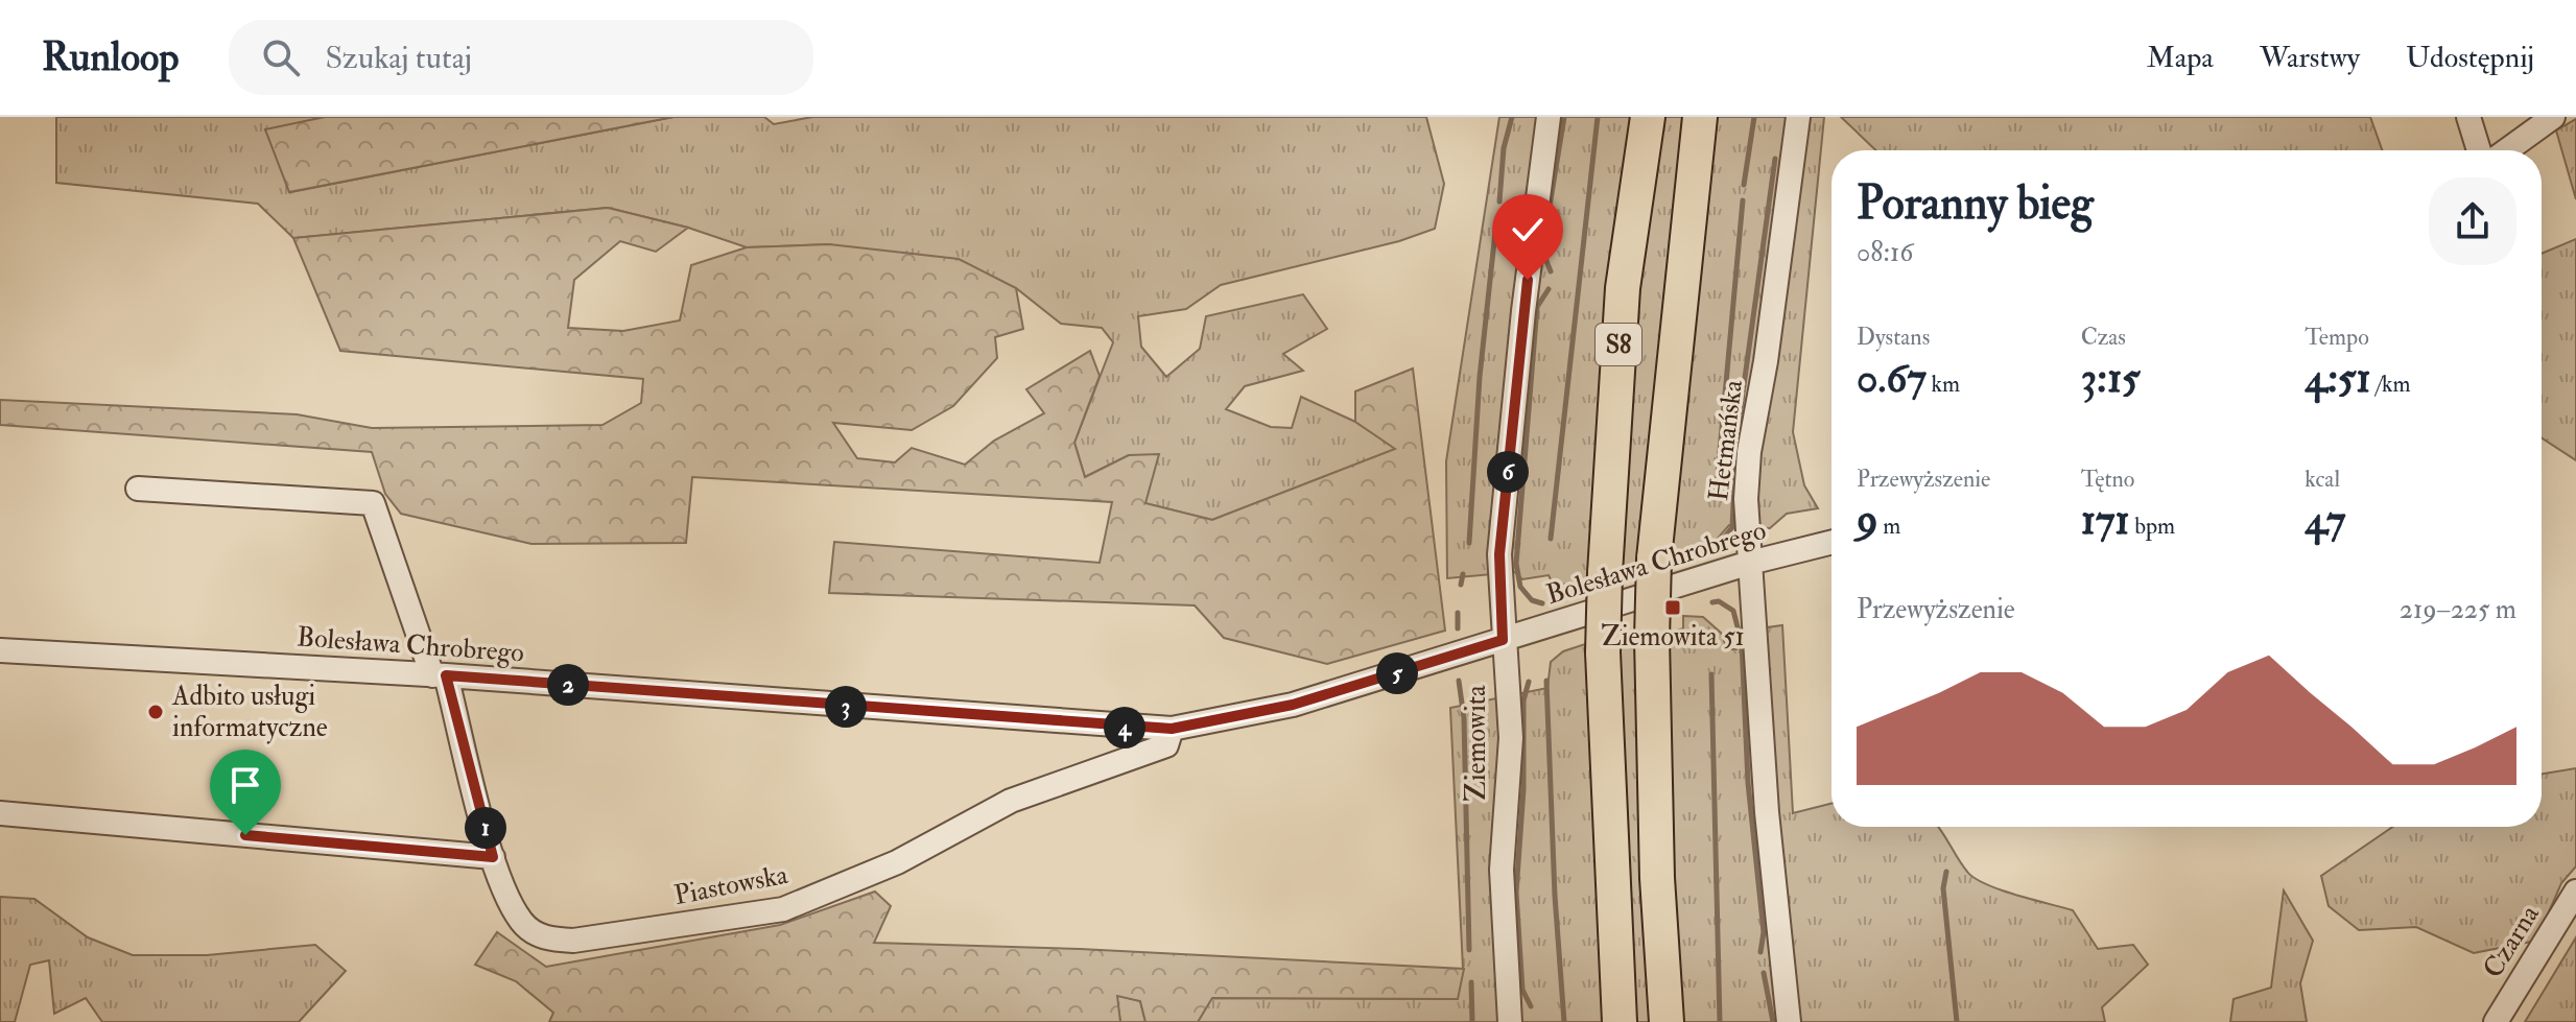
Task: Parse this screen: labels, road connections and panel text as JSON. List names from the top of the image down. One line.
{"streets":{"highway":["S8"],"street":["Hetmańska","Bolesława Chrobrego","Ziemowita","Piastowska","Czarna"]},"crossings":[["Hetmańska","Bolesława Chrobrego"],["Bolesława Chrobrego","Ziemowita"],["Bolesława Chrobrego","Piastowska"]],"places":{"transit":["Ziemowita 51"],"other":["Adbito usługi informatyczne"]},"page":{"header":"Runloop","search":"Szukaj tutaj","nav":["Mapa","Warstwy","Udostępnij"],"heading":["Poranny bieg","08:16"],"stats":[["Dystans","0.67 km"],["Czas","3:15"],["Tempo","4:51 /km"],["Przewyższenie","9 m"],["Tętno","171 bpm"],["kcal","47"]],"pins":["6","5","2","3","4","1"],"chart":["Przewyższenie","219–225 m"]}}
